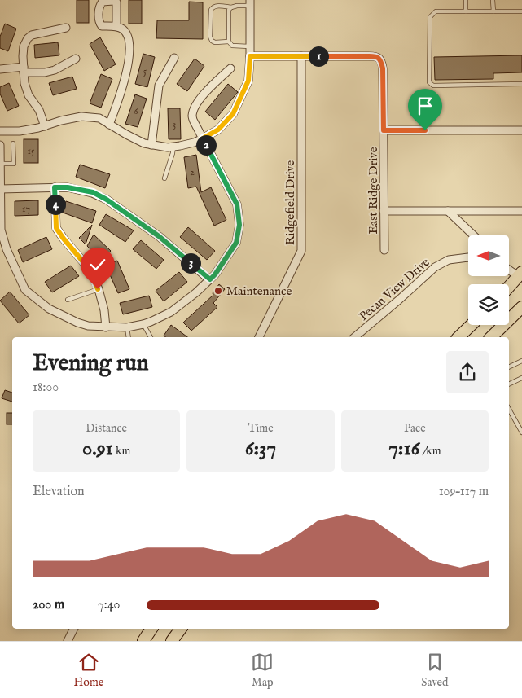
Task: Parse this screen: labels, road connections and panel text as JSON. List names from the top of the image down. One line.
{"streets":{"street":["East Ridge Drive","Ridgefield Drive","Pecan View Drive"]},"crossings":[["East Ridge Drive","Ridgefield Drive"]],"places":["Maintenance"],"house_numbers":["5","6","3","15","2","17"],"north":"left","page":{"pins":["1","2","4","3"],"heading":["Evening run","18:00"],"stats":[["Distance","0.91 km"],["Time","6:37"],["Pace","7:16 /km"]],"chart":["Elevation","109–117 m"],"list":[{"name":"200 m","note":"7:40"}],"tabs":["Home","Map","Saved"]}}
